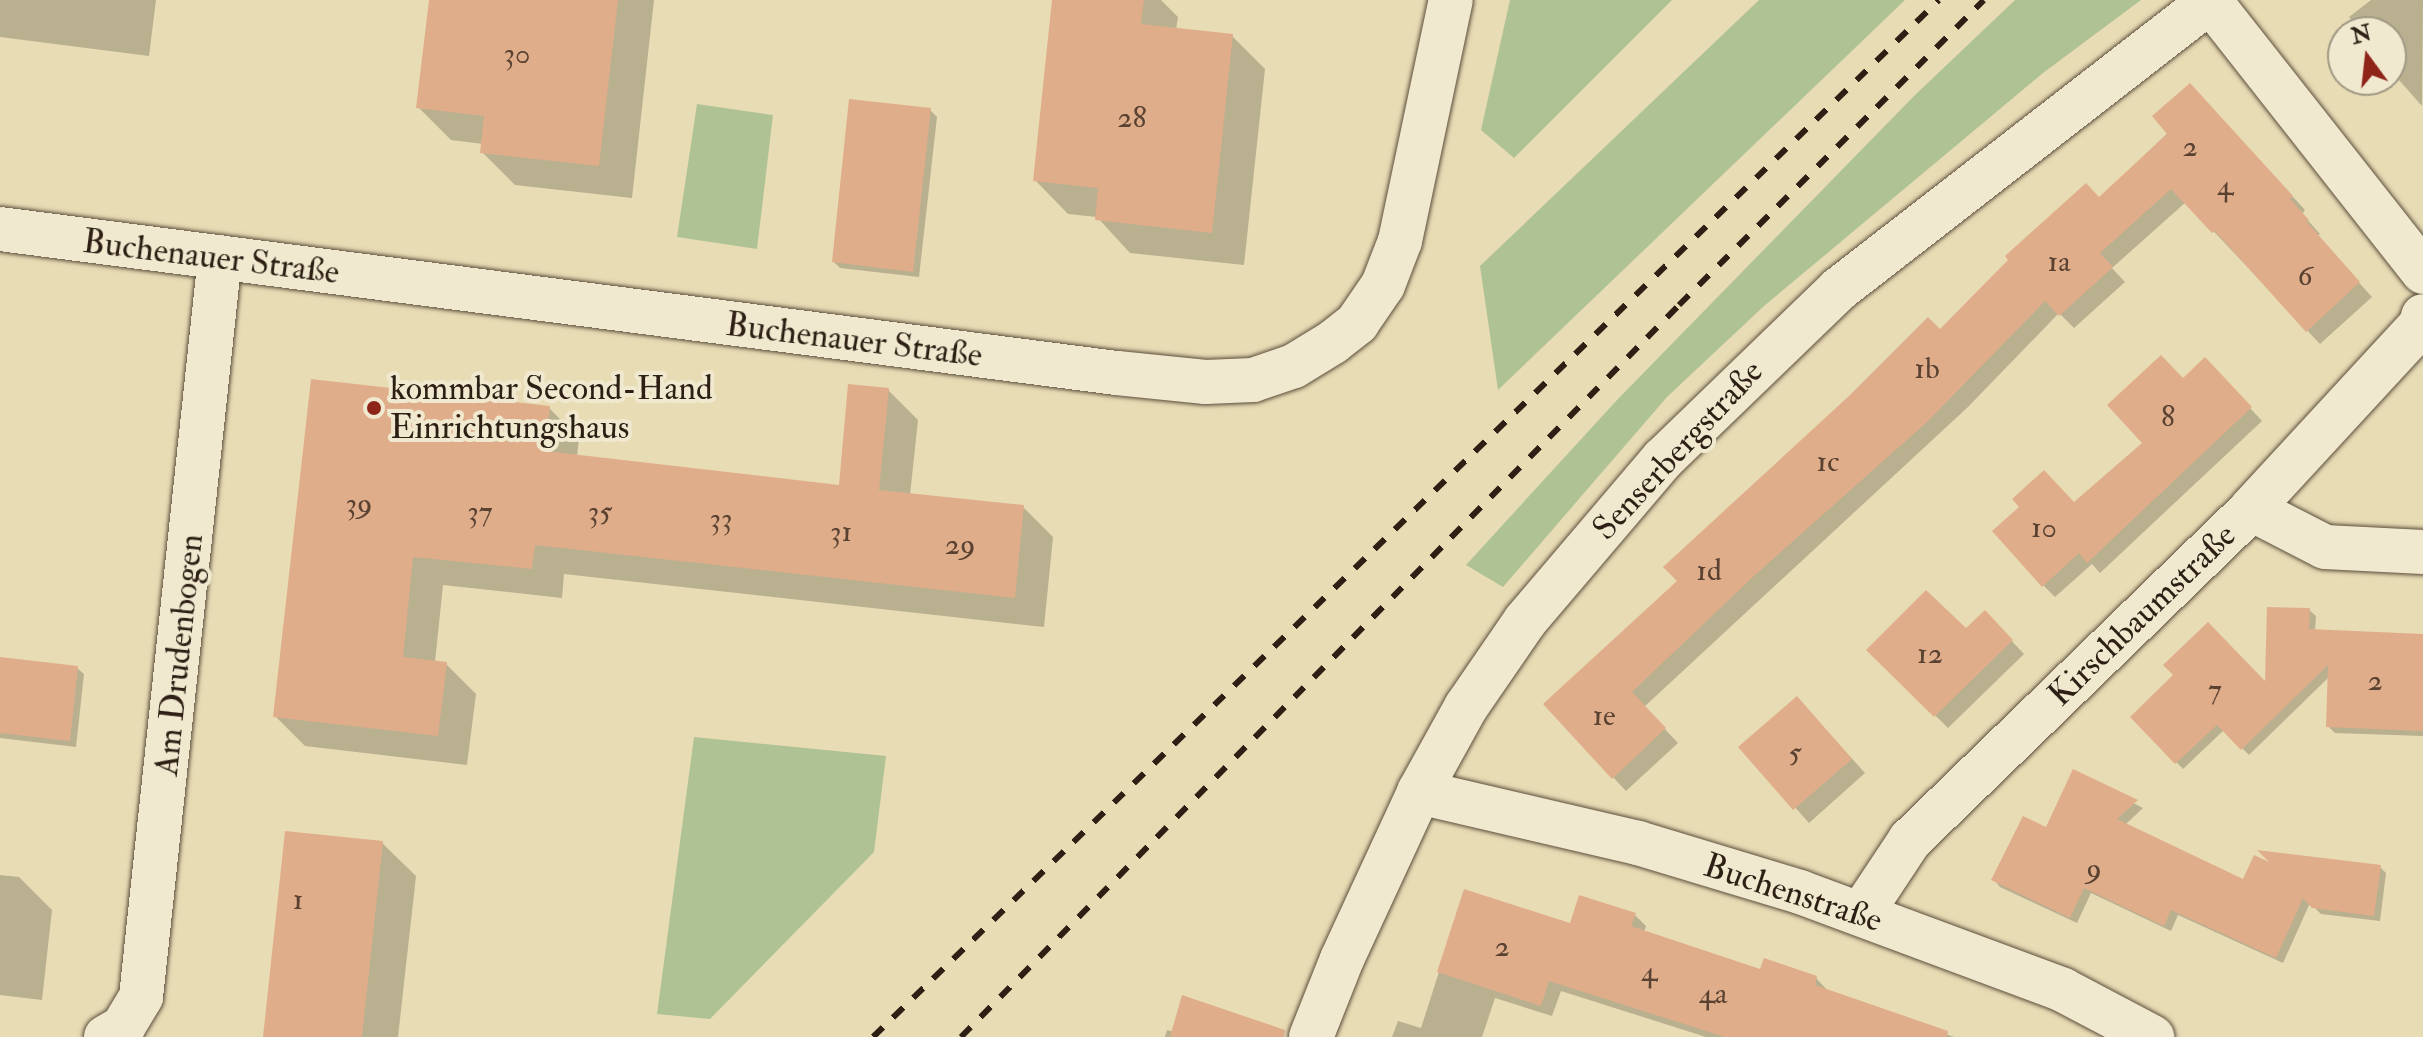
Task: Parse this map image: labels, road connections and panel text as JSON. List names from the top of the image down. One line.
{"streets":{"street":["Buchenauer Straße","Senserbergstraße","Kirschbaumstraße","Am Drudenbogen","Buchenstraße"]},"crossings":[["Buchenauer Straße","Am Drudenbogen"],["Senserbergstraße","Buchenstraße"],["Kirschbaumstraße","Buchenstraße"]],"places":["kommbar Second-Hand Einrichtungshaus"],"house_numbers":["30","28","2","4","1a","6","1b","8","1c","39","37","35","33","10","31","29","1d","12","2","7","1e","5","9","1","2","4","4a"],"north":"top"}
